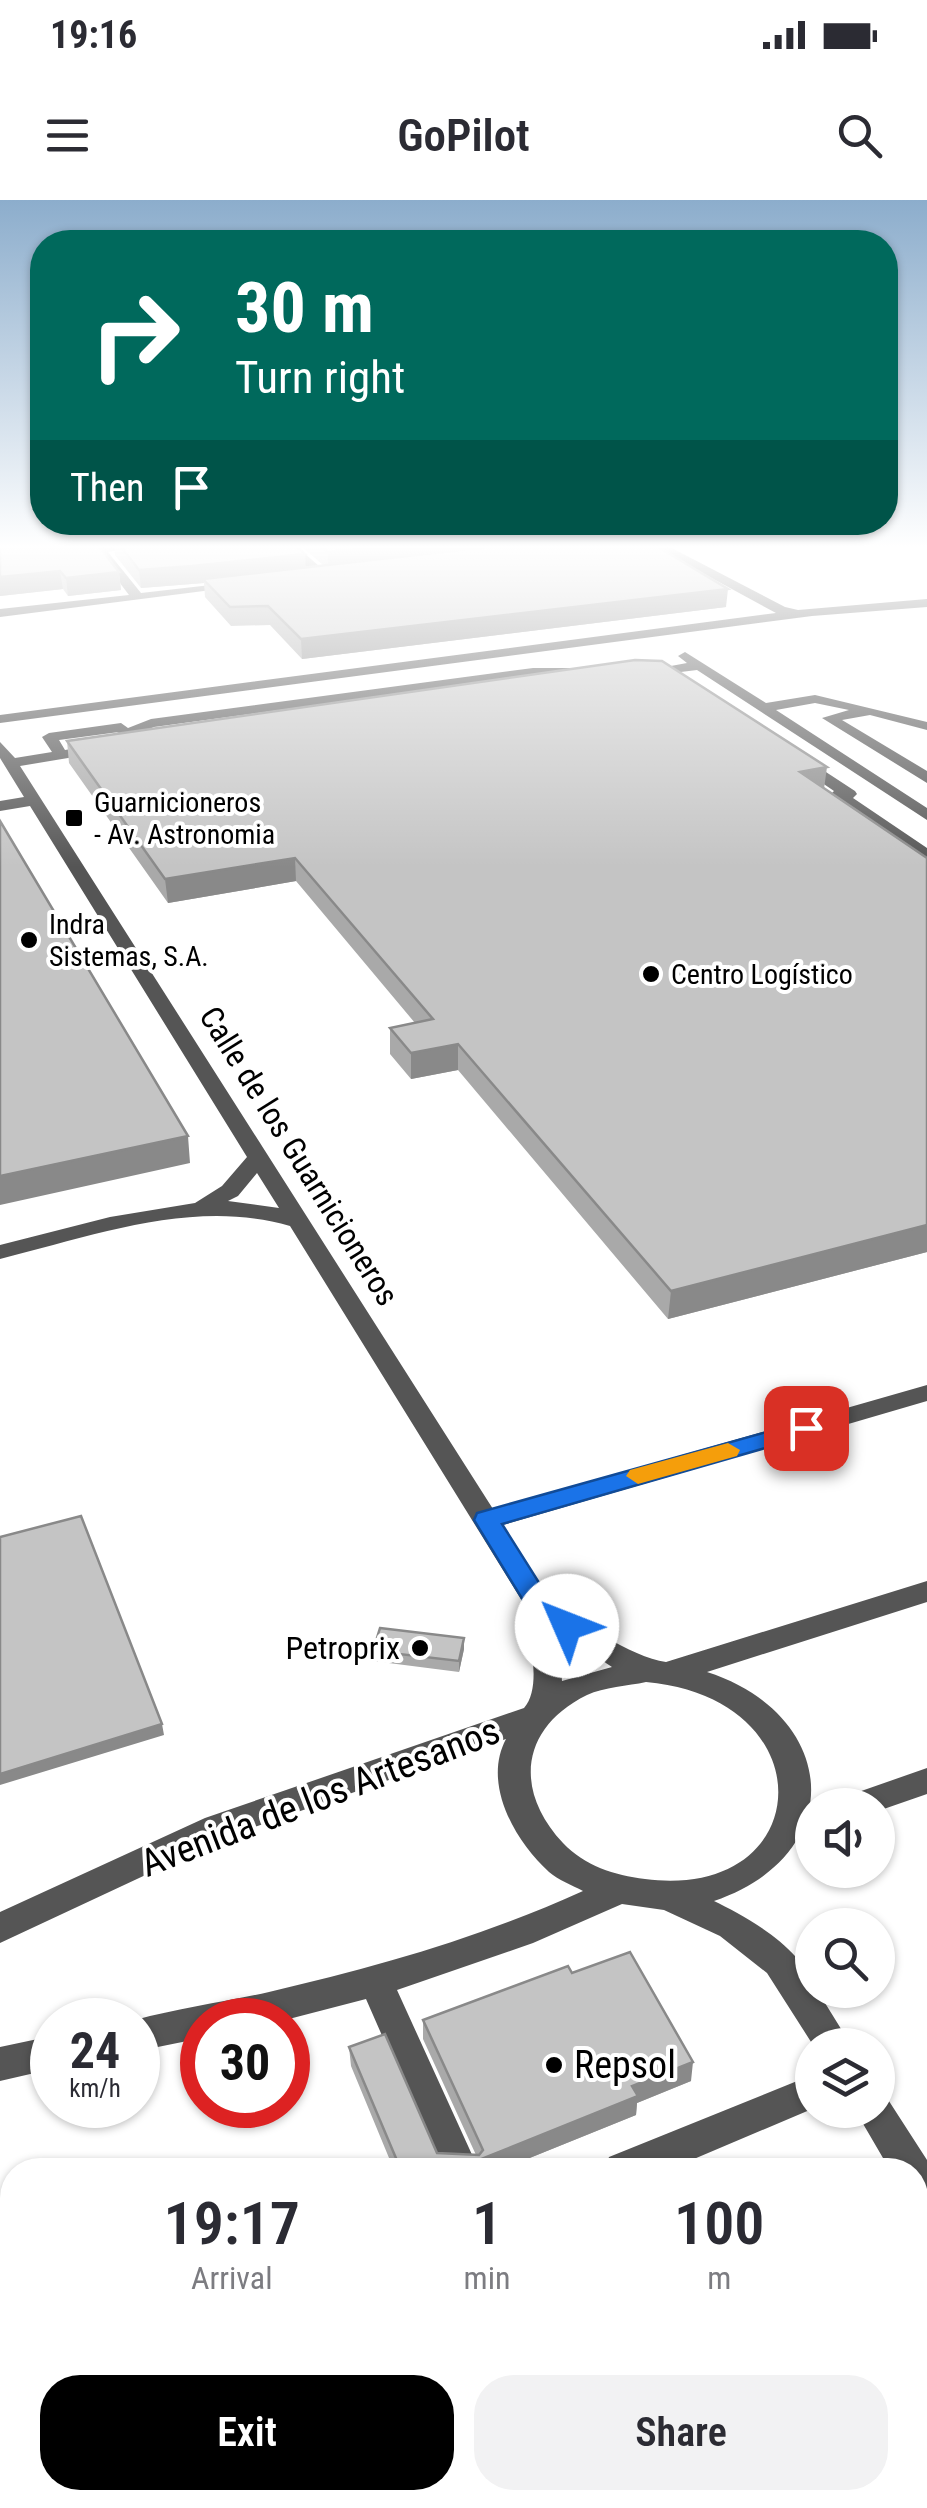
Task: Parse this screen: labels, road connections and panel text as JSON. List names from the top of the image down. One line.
{"streets":{"street":["Calle de los Guarnicioneros","Avenida de los Artesanos"]},"crossings":[["Calle de los Guarnicioneros","Avenida de los Artesanos"]],"places":{"transit":["Guarnicioneros - Av. Astronomia"],"other":["Indra Sistemas, S.A.","Centro Logístico","Petroprix","Repsol"]},"page":{"status":"19:16","header":"GoPilot","turn":["30 m","Turn right"],"then":"Then","speed":"24 km/h","limit":"30","eta":["19:17","Arrival","1","min","100","m"],"buttons":["Exit","Share"]}}
